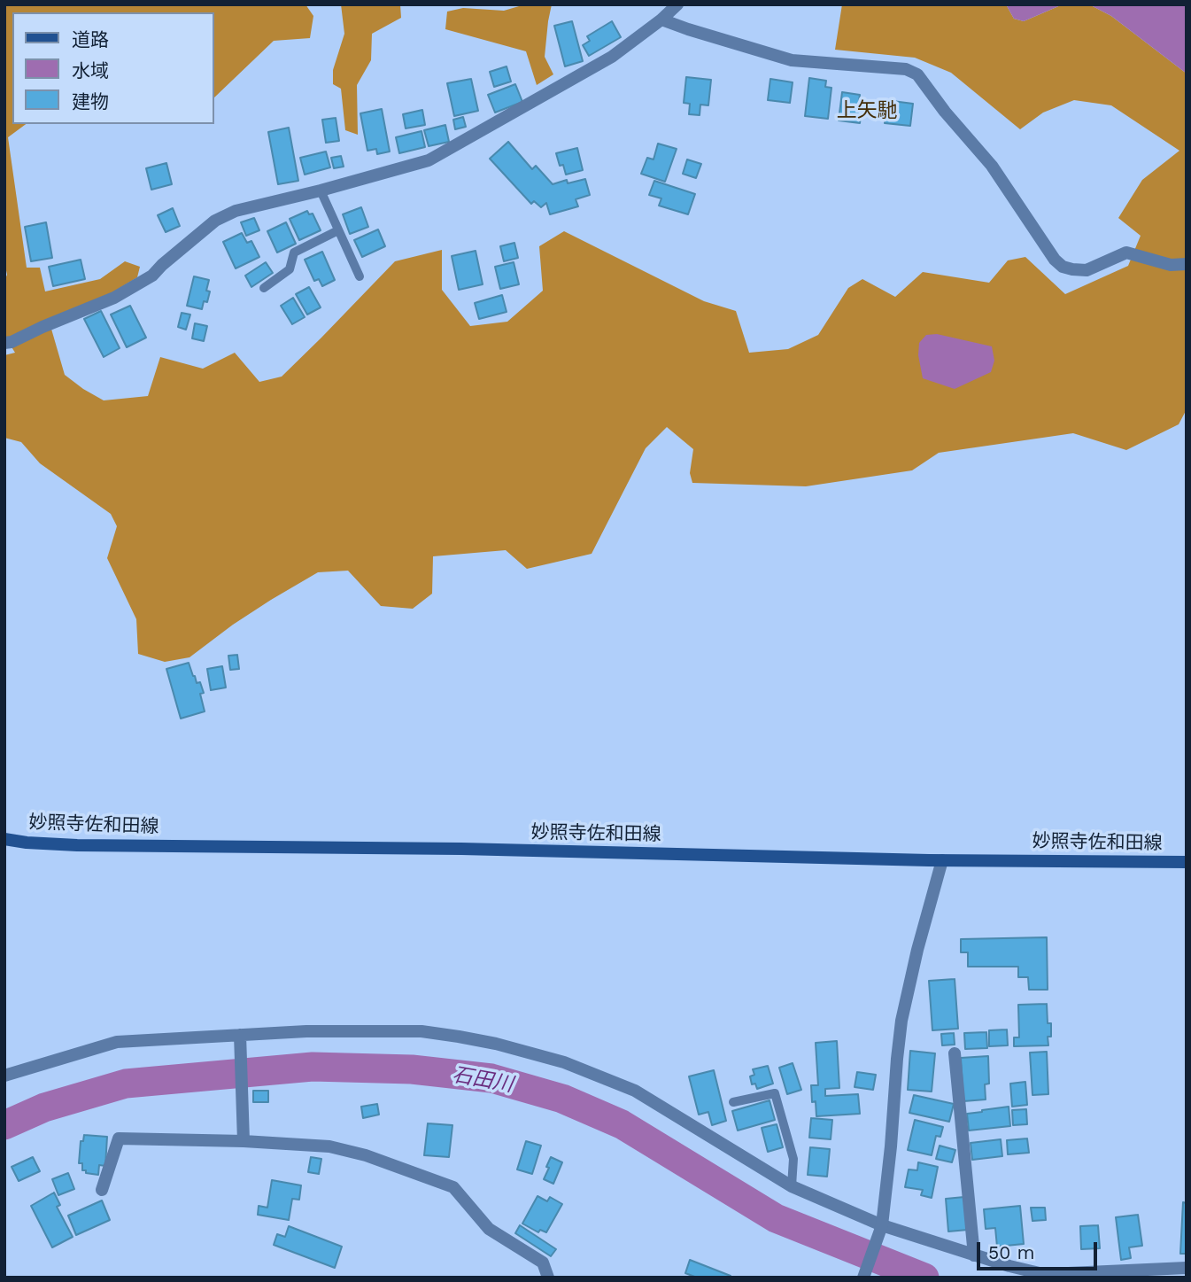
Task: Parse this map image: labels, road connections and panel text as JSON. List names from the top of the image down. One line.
{"streets":{"main road":["妙照寺佐和田線"]},"districts":["上矢馳"],"water":["石田川"],"legend":["道路","水域","建物"],"scale_bar":"50 m"}
